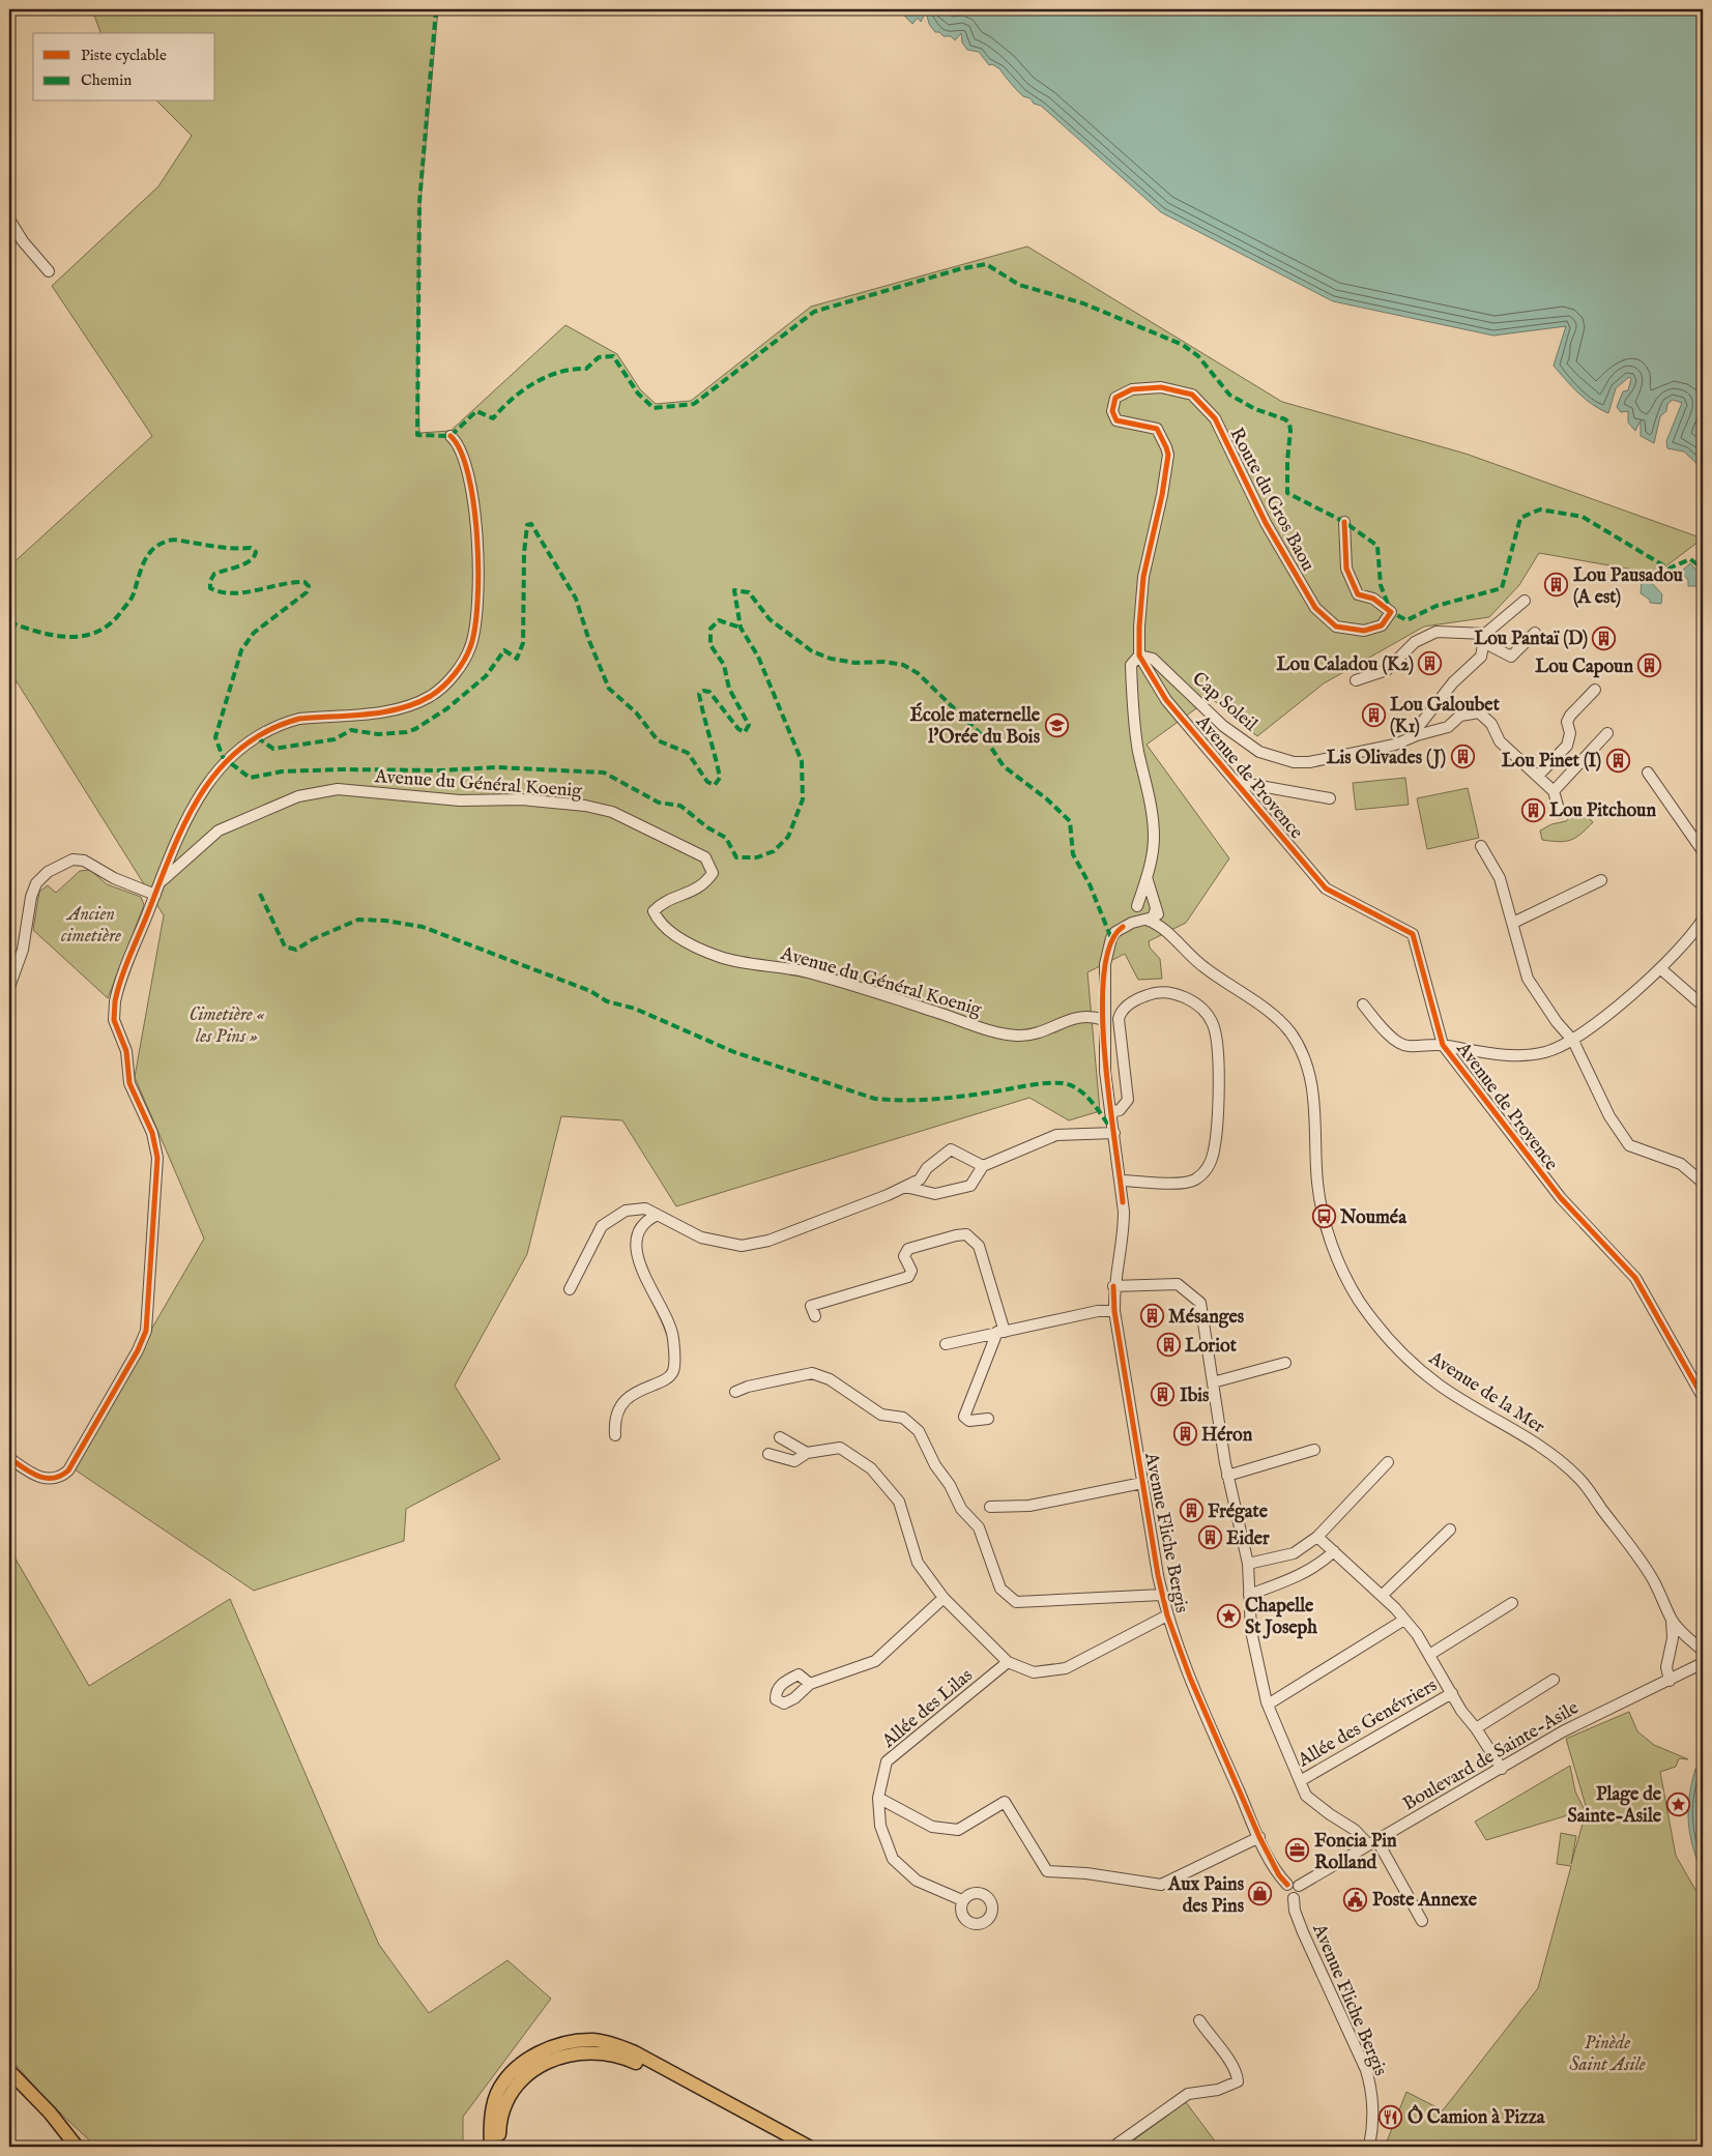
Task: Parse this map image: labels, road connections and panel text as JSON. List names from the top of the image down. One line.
{"streets":{"street":["Route du Gros Baou","Cap Soleil","Avenue de Provence","Avenue du Général Koenig","Avenue de la Mer","Avenue Fliche Bergis","Allée des Lilas","Allée des Genévriers","Boulevard de Sainte-Asile"]},"crossings":[["Route du Gros Baou","Cap Soleil"],["Route du Gros Baou","Avenue de Provence"],["Route du Gros Baou","Avenue Fliche Bergis"],["Cap Soleil","Avenue de Provence"],["Cap Soleil","Avenue Fliche Bergis"],["Avenue de Provence","Avenue Fliche Bergis"],["Avenue du Général Koenig","Avenue Fliche Bergis"],["Avenue de la Mer","Avenue Fliche Bergis"],["Avenue de la Mer","Boulevard de Sainte-Asile"],["Avenue Fliche Bergis","Boulevard de Sainte-Asile"]],"parks":["Ancien cimetière","Cimetière « les Pins »","Pinède Saint Asile"],"places":{"building":["Lou Pausadou (A est)","Lou Pantaï (D)","Lou Caladou (K2)","Lou Capoun","Lou Galoubet (K1)","Lis Olivades (J)","Lou Pinet (I)","Lou Pitchoun","Mésanges","Loriot","Ibis","Héron","Frégate","Eider"],"school or university":["École maternelle l'Orée du Bois"],"bus stop":["Nouméa"],"place":["Chapelle St Joseph","Plage de Sainte-Asile"],"office":["Foncia Pin Rolland"],"shop":["Aux Pains des Pins"],"public building":["Poste Annexe"],"restaurant":["Ô Camion à Pizza"]},"legend":["Piste cyclable","Chemin"]}
